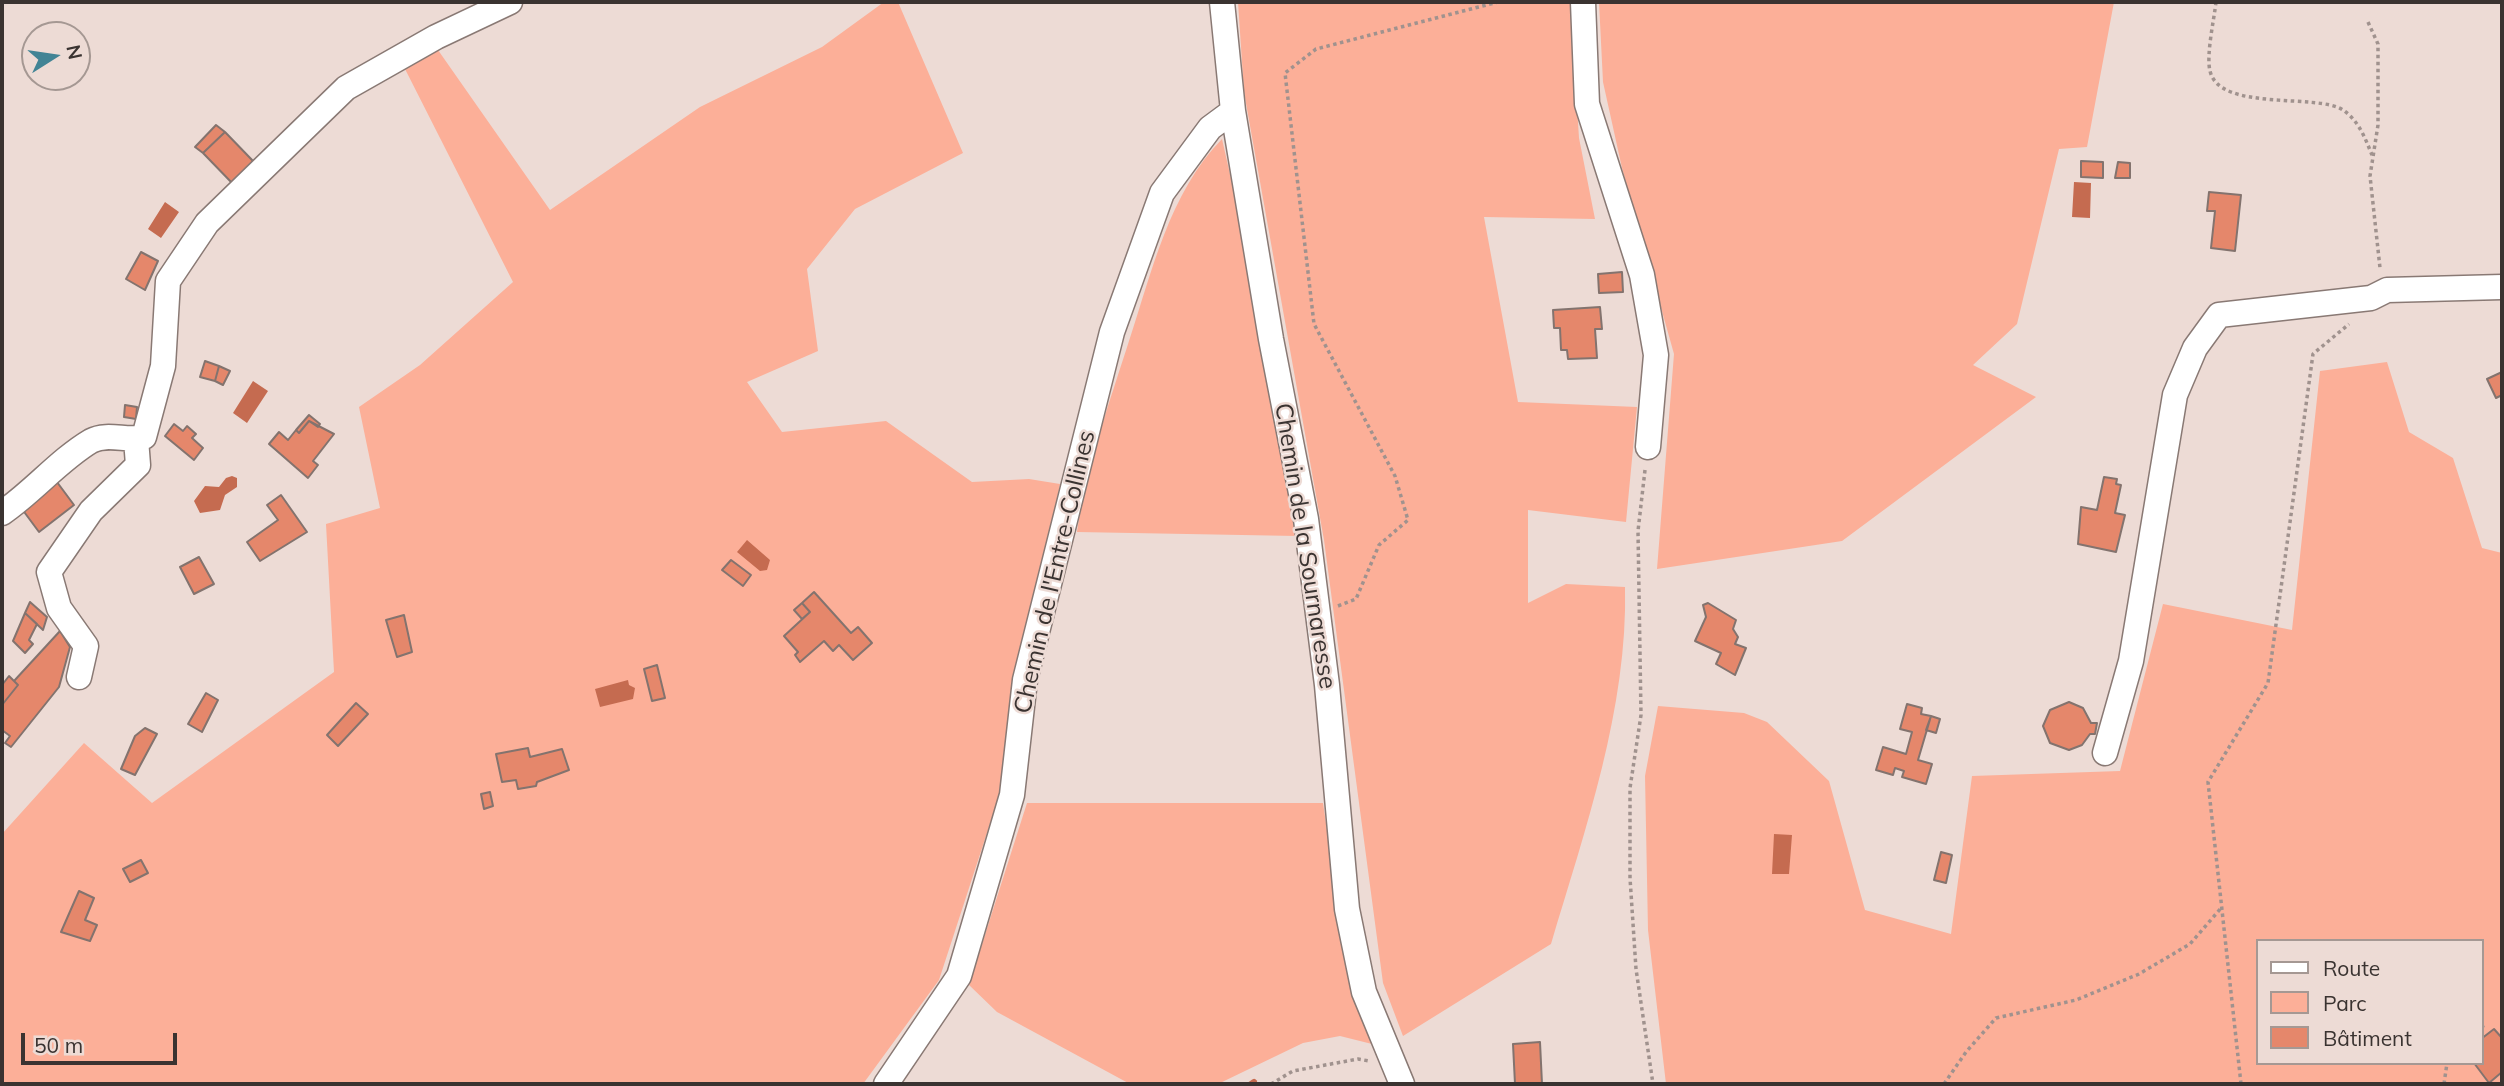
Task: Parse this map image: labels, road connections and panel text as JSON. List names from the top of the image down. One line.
{"streets":{"street":["Chemin de la Sournaresse","Chemin de l'Entre-Collines"]},"crossings":[["Chemin de la Sournaresse","Chemin de l'Entre-Collines"]],"legend":["Route","Parc","Bâtiment"],"scale_bar":"50 m","north":"right"}
